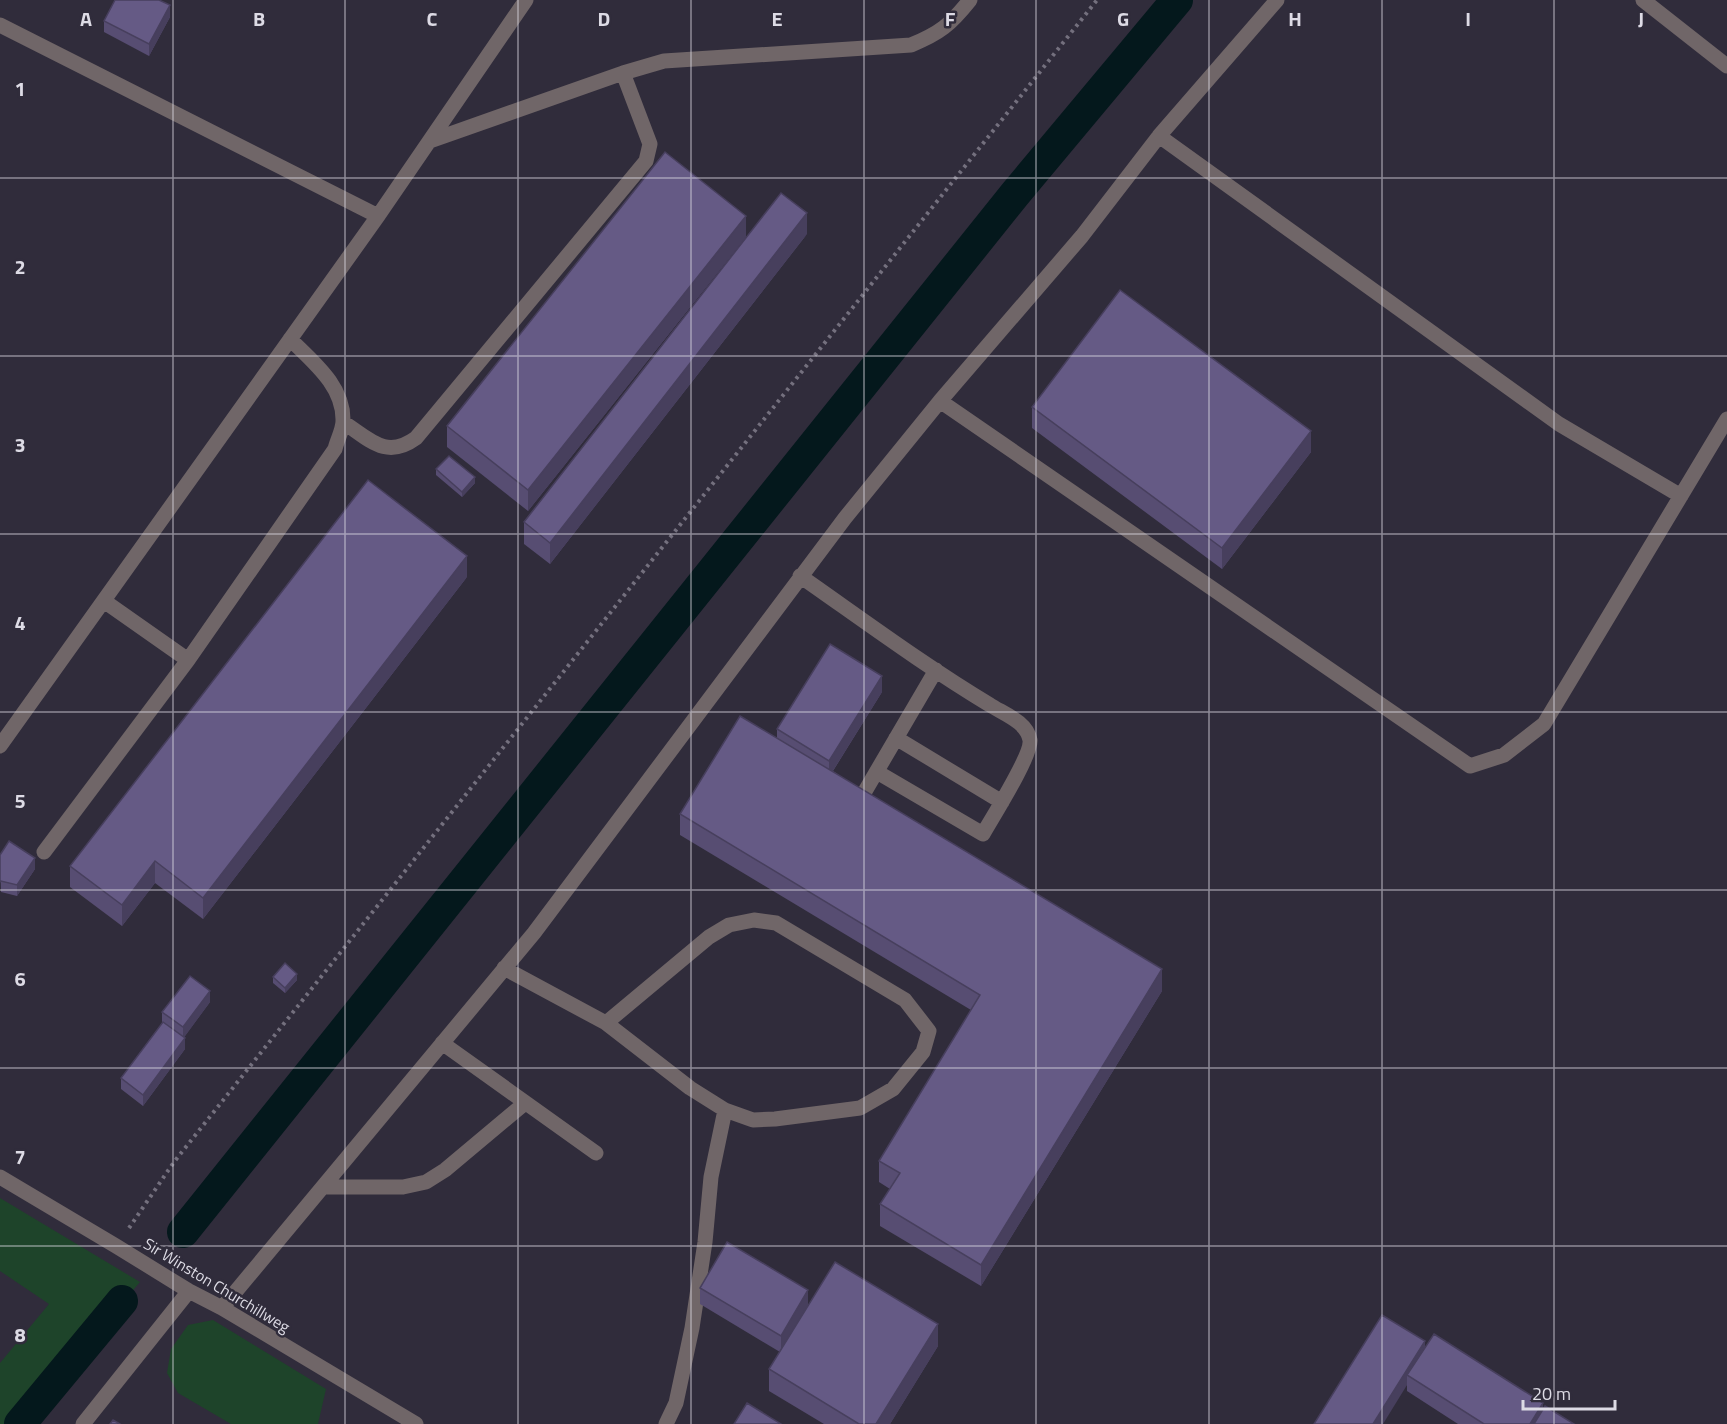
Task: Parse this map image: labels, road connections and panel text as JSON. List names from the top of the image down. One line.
{"streets":{"street":["Sir Winston Churchillweg"]},"scale_bar":"20 m","grid":{"columns":["A","B","C","D","E","F","G","H","I","J"],"rows":["1","2","3","4","5","6","7","8"]}}
